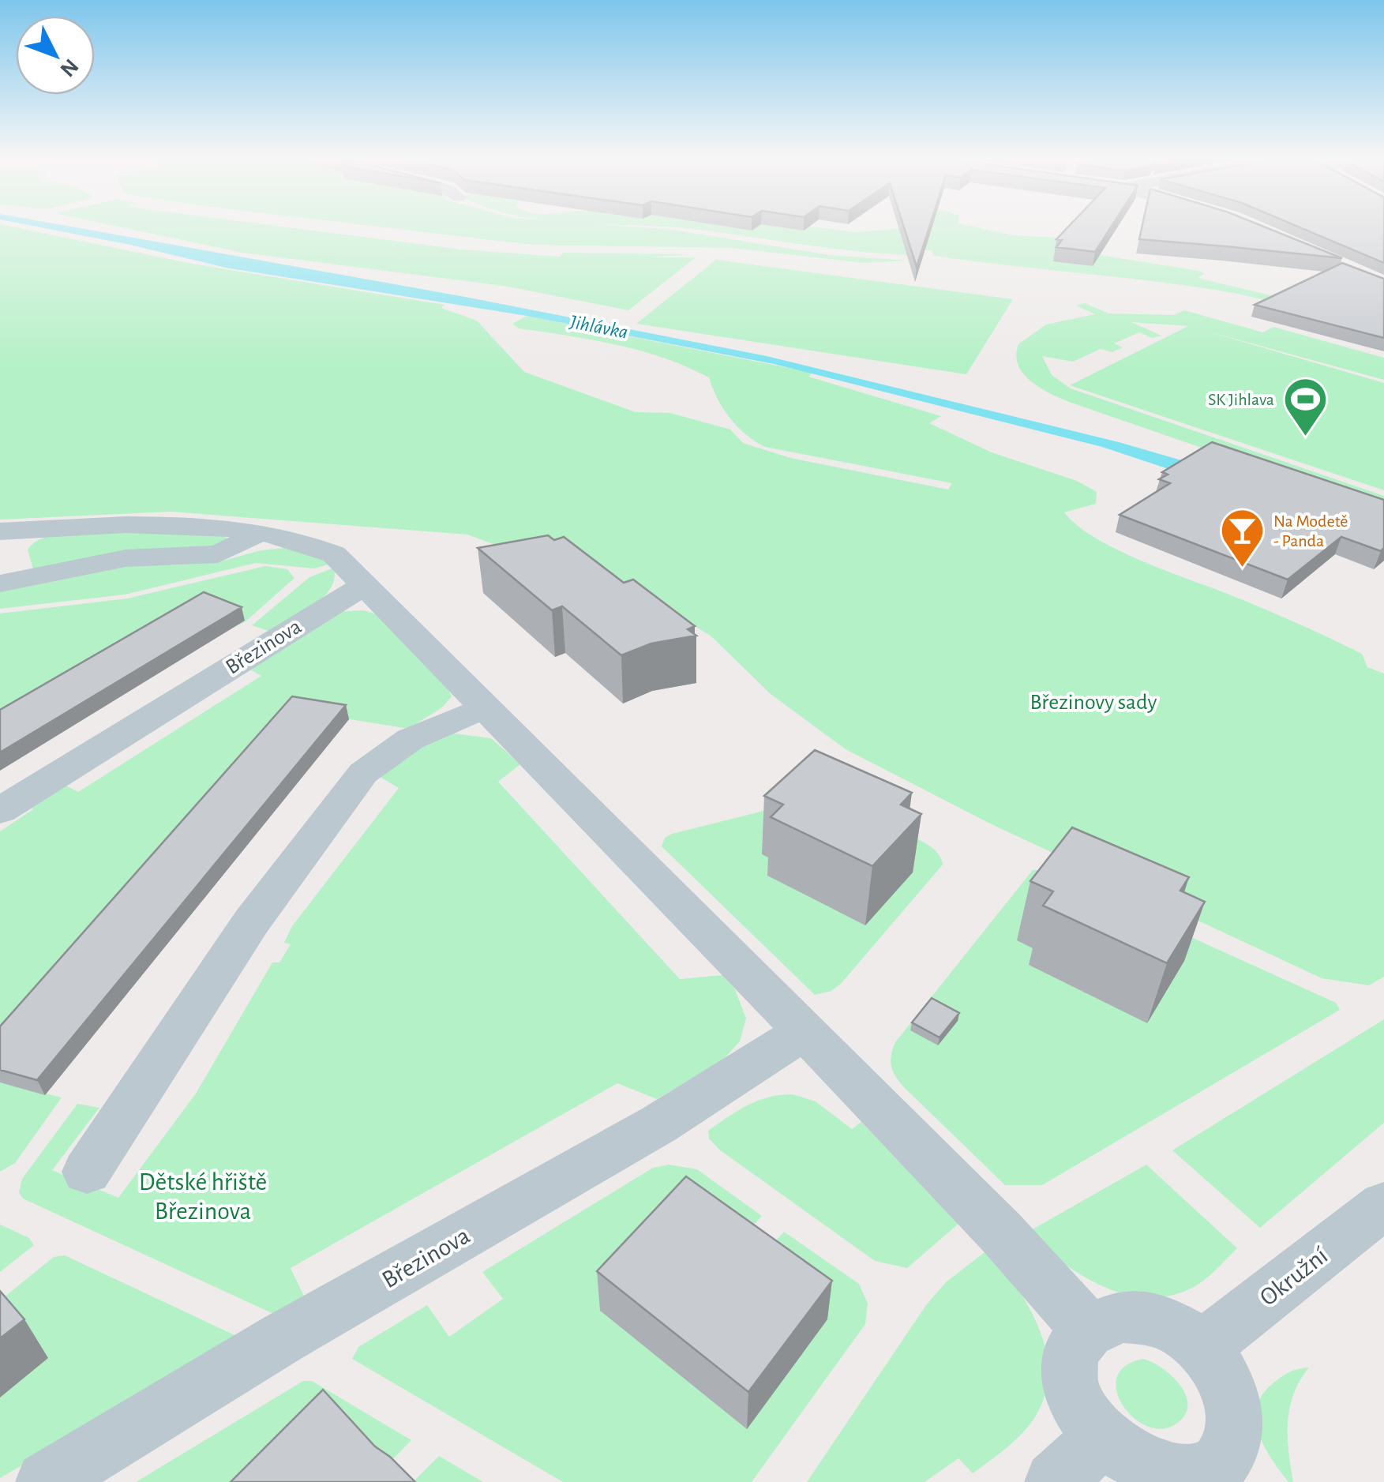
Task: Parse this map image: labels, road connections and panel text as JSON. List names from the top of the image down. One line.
{"streets":{"street":["Březinova","Okružní"]},"water":["Jihlávka"],"parks":["Březinovy sady","Dětské hřiště Březinova"],"places":{"sports":["SK Jihlava"],"bar":["Na Modetě - Panda"]},"north":"bottom right"}
